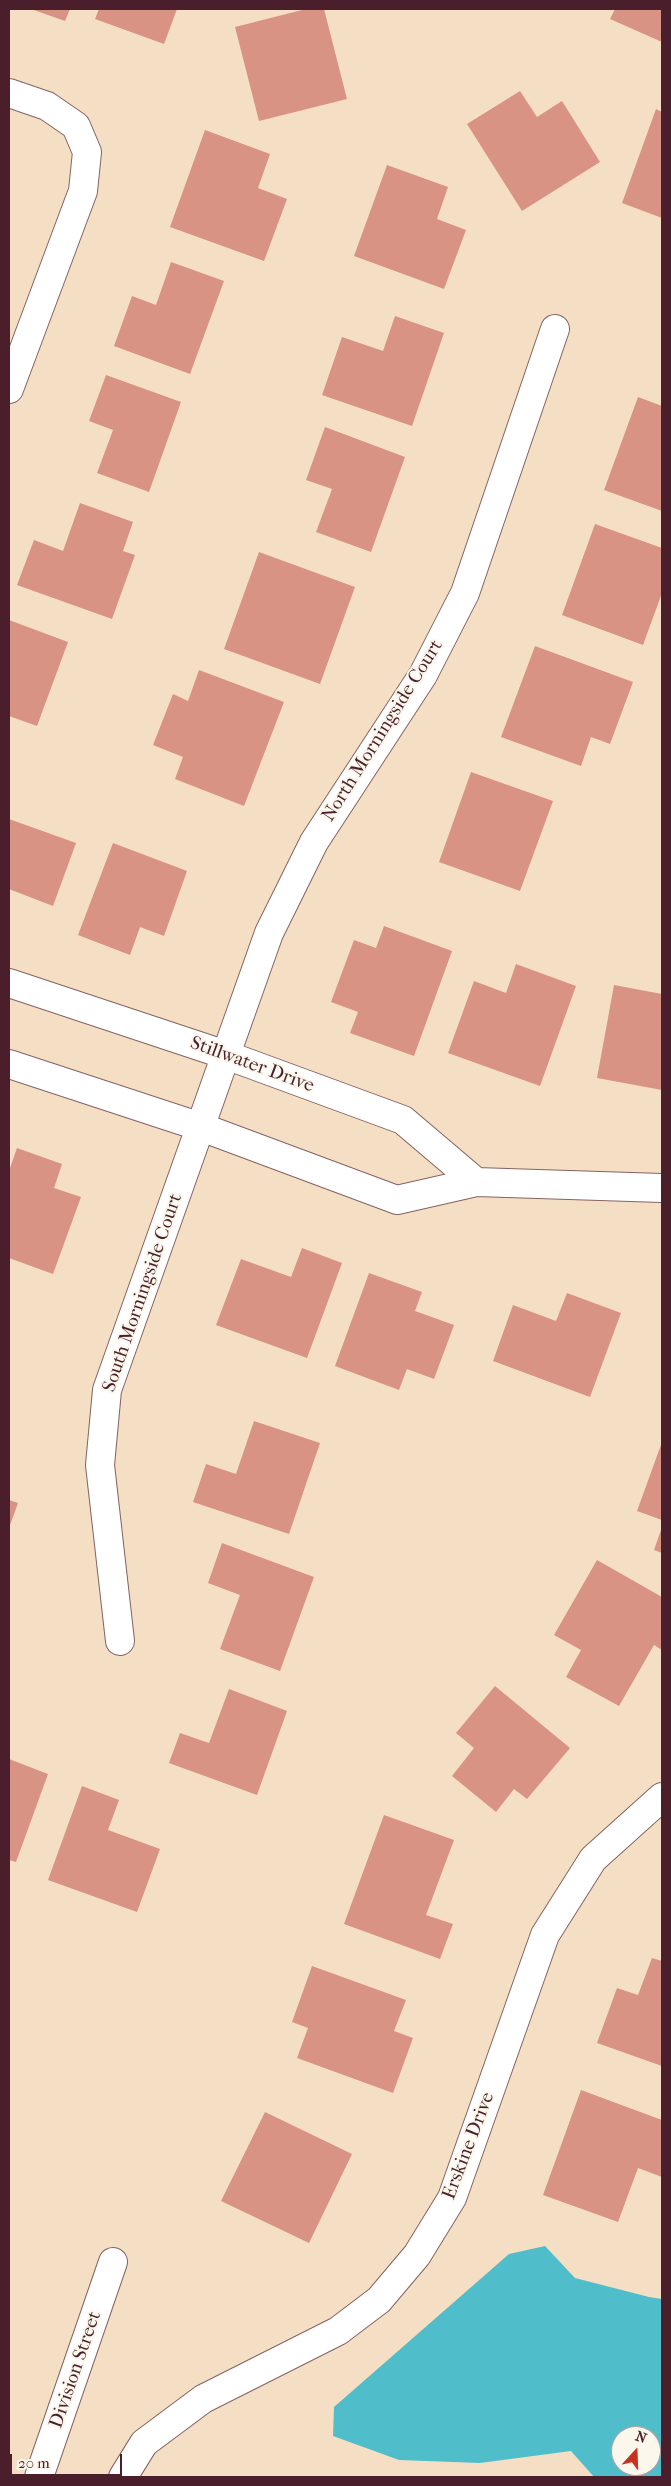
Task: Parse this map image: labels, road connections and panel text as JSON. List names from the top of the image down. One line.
{"streets":{"street":["North Morningside Court","Stillwater Drive","South Morningside Court","Erskine Drive","Division Street"]},"crossings":[["North Morningside Court","Stillwater Drive"],["North Morningside Court","South Morningside Court"]],"scale_bar":"20 m","north":"top"}
